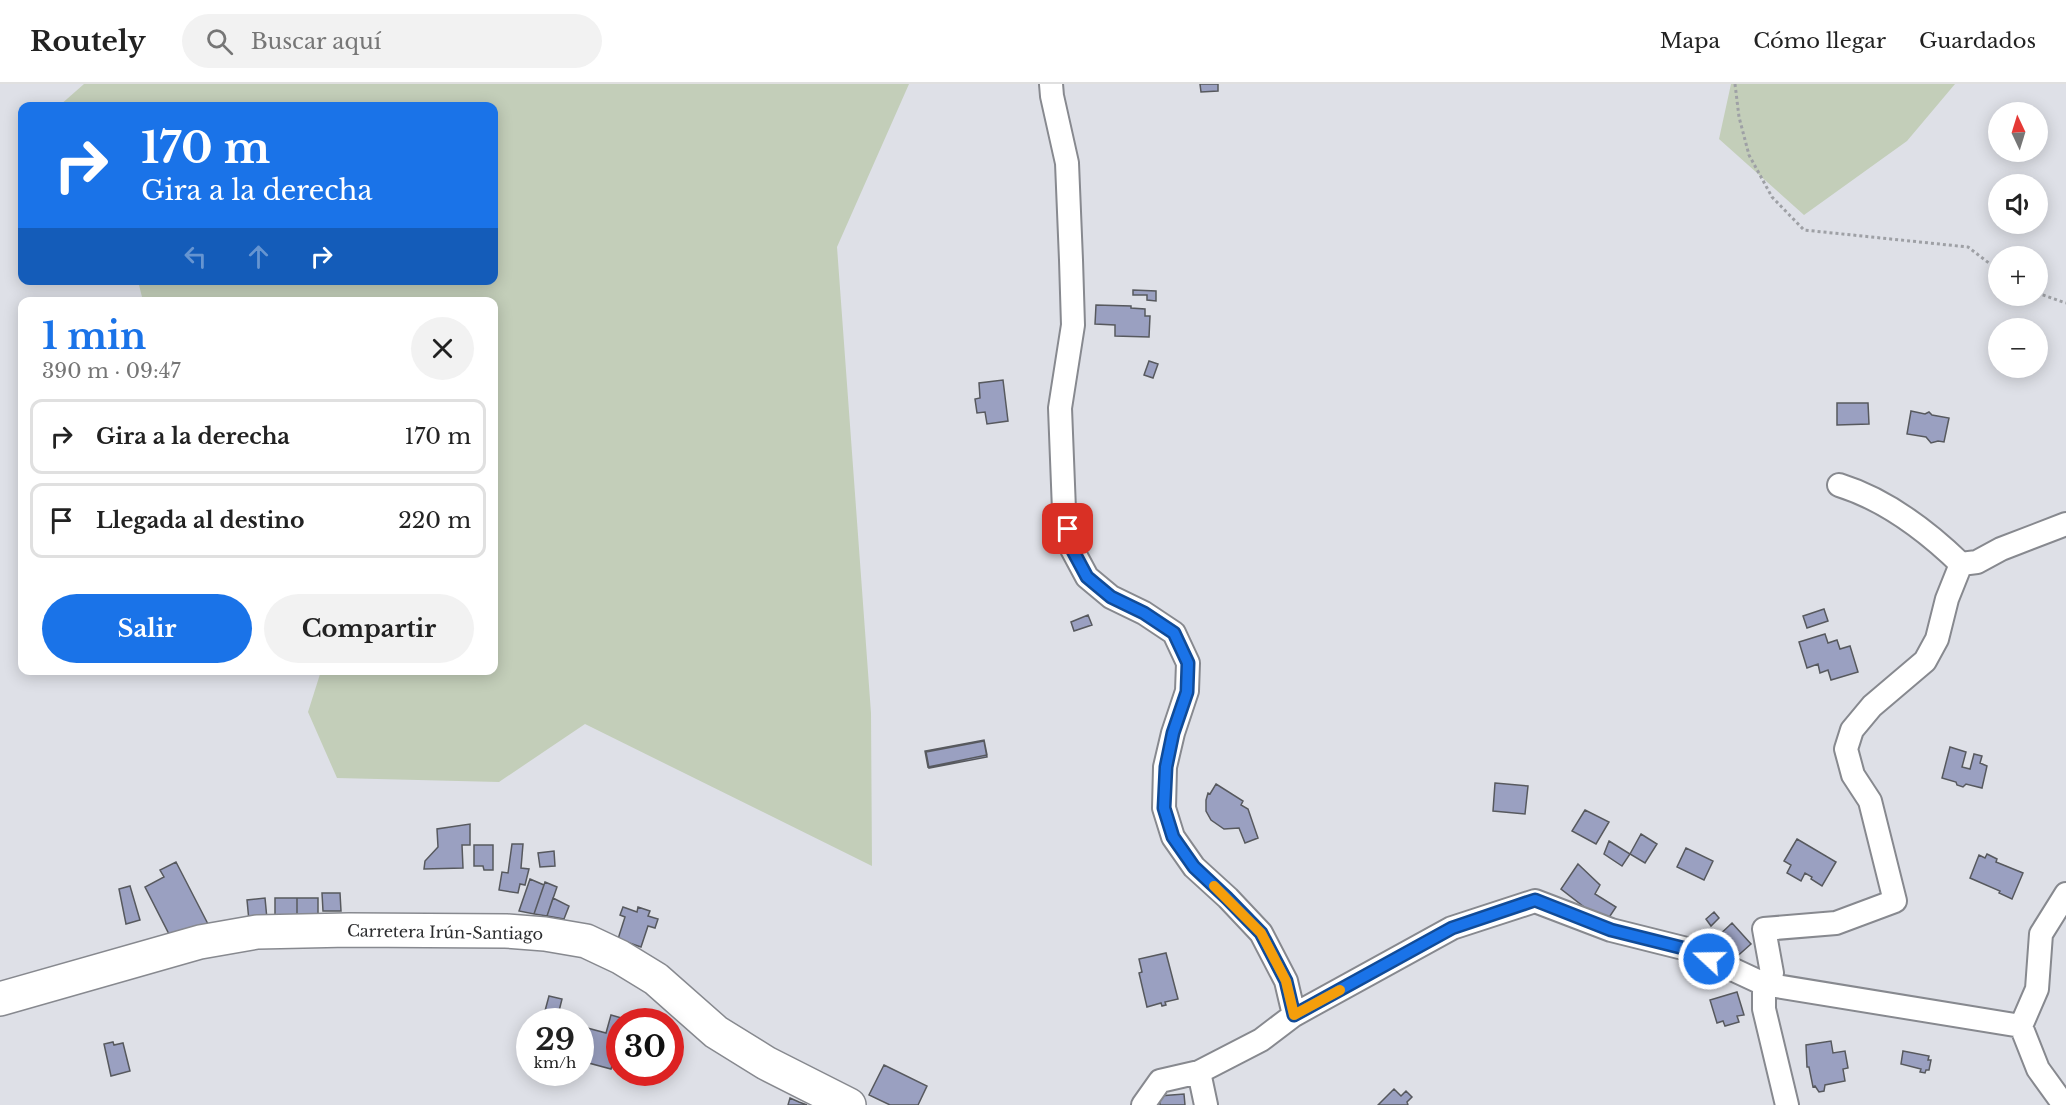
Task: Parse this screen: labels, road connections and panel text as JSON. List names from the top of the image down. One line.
{"streets":{"highway":["Carretera Irún-Santiago"]},"north":"top","page":{"header":"Routely","search":"Buscar aquí","nav":["Mapa","Cómo llegar","Guardados"],"map_buttons":["+","−"],"turn":["170 m","Gira a la derecha"],"heading":["1 min","390 m · 09:47"],"list":[{"name":"Gira a la derecha","value":"170 m"},{"name":"Llegada al destino","value":"220 m"}],"buttons":["Salir","Compartir"],"speed":"29 km/h","limit":"30"}}
